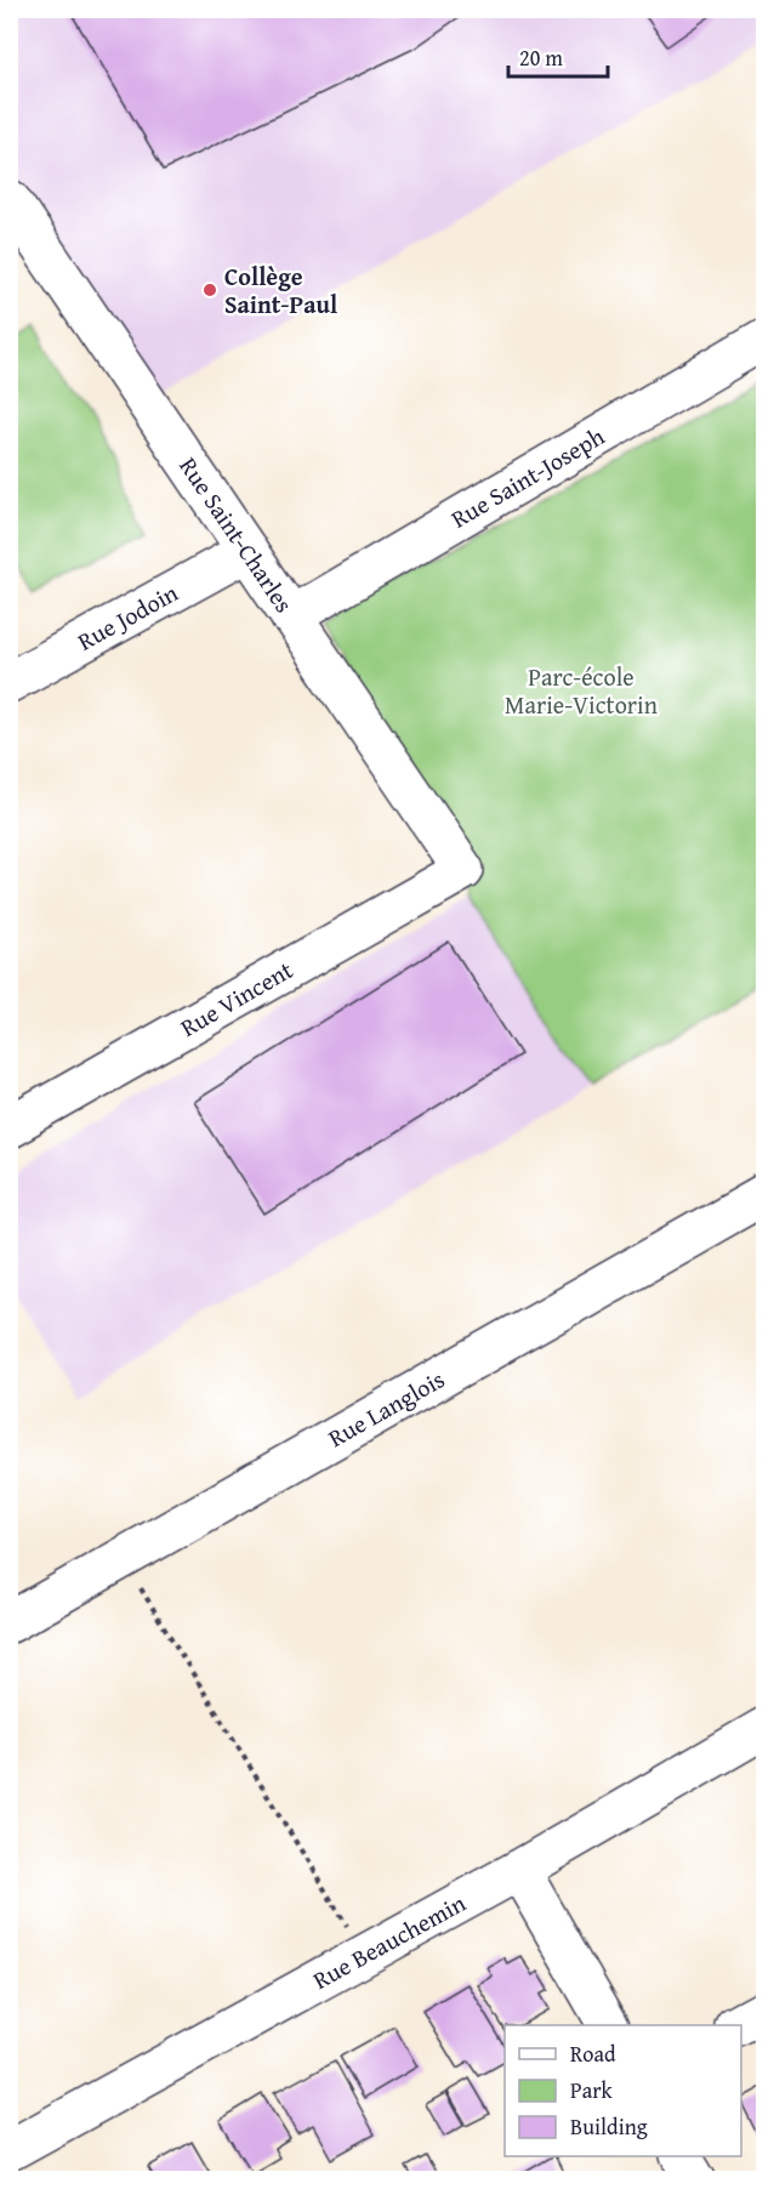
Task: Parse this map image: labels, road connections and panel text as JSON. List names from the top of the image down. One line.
{"streets":{"street":["Rue Saint-Joseph","Rue Saint-Charles","Rue Jodoin","Rue Vincent","Rue Langlois","Rue Beauchemin"]},"crossings":[["Rue Saint-Joseph","Rue Saint-Charles"],["Rue Saint-Charles","Rue Jodoin"],["Rue Saint-Charles","Rue Vincent"]],"parks":["Parc-école Marie-Victorin"],"places":["Collège Saint-Paul"],"legend":["Road","Park","Building"],"scale_bar":"20 m"}
